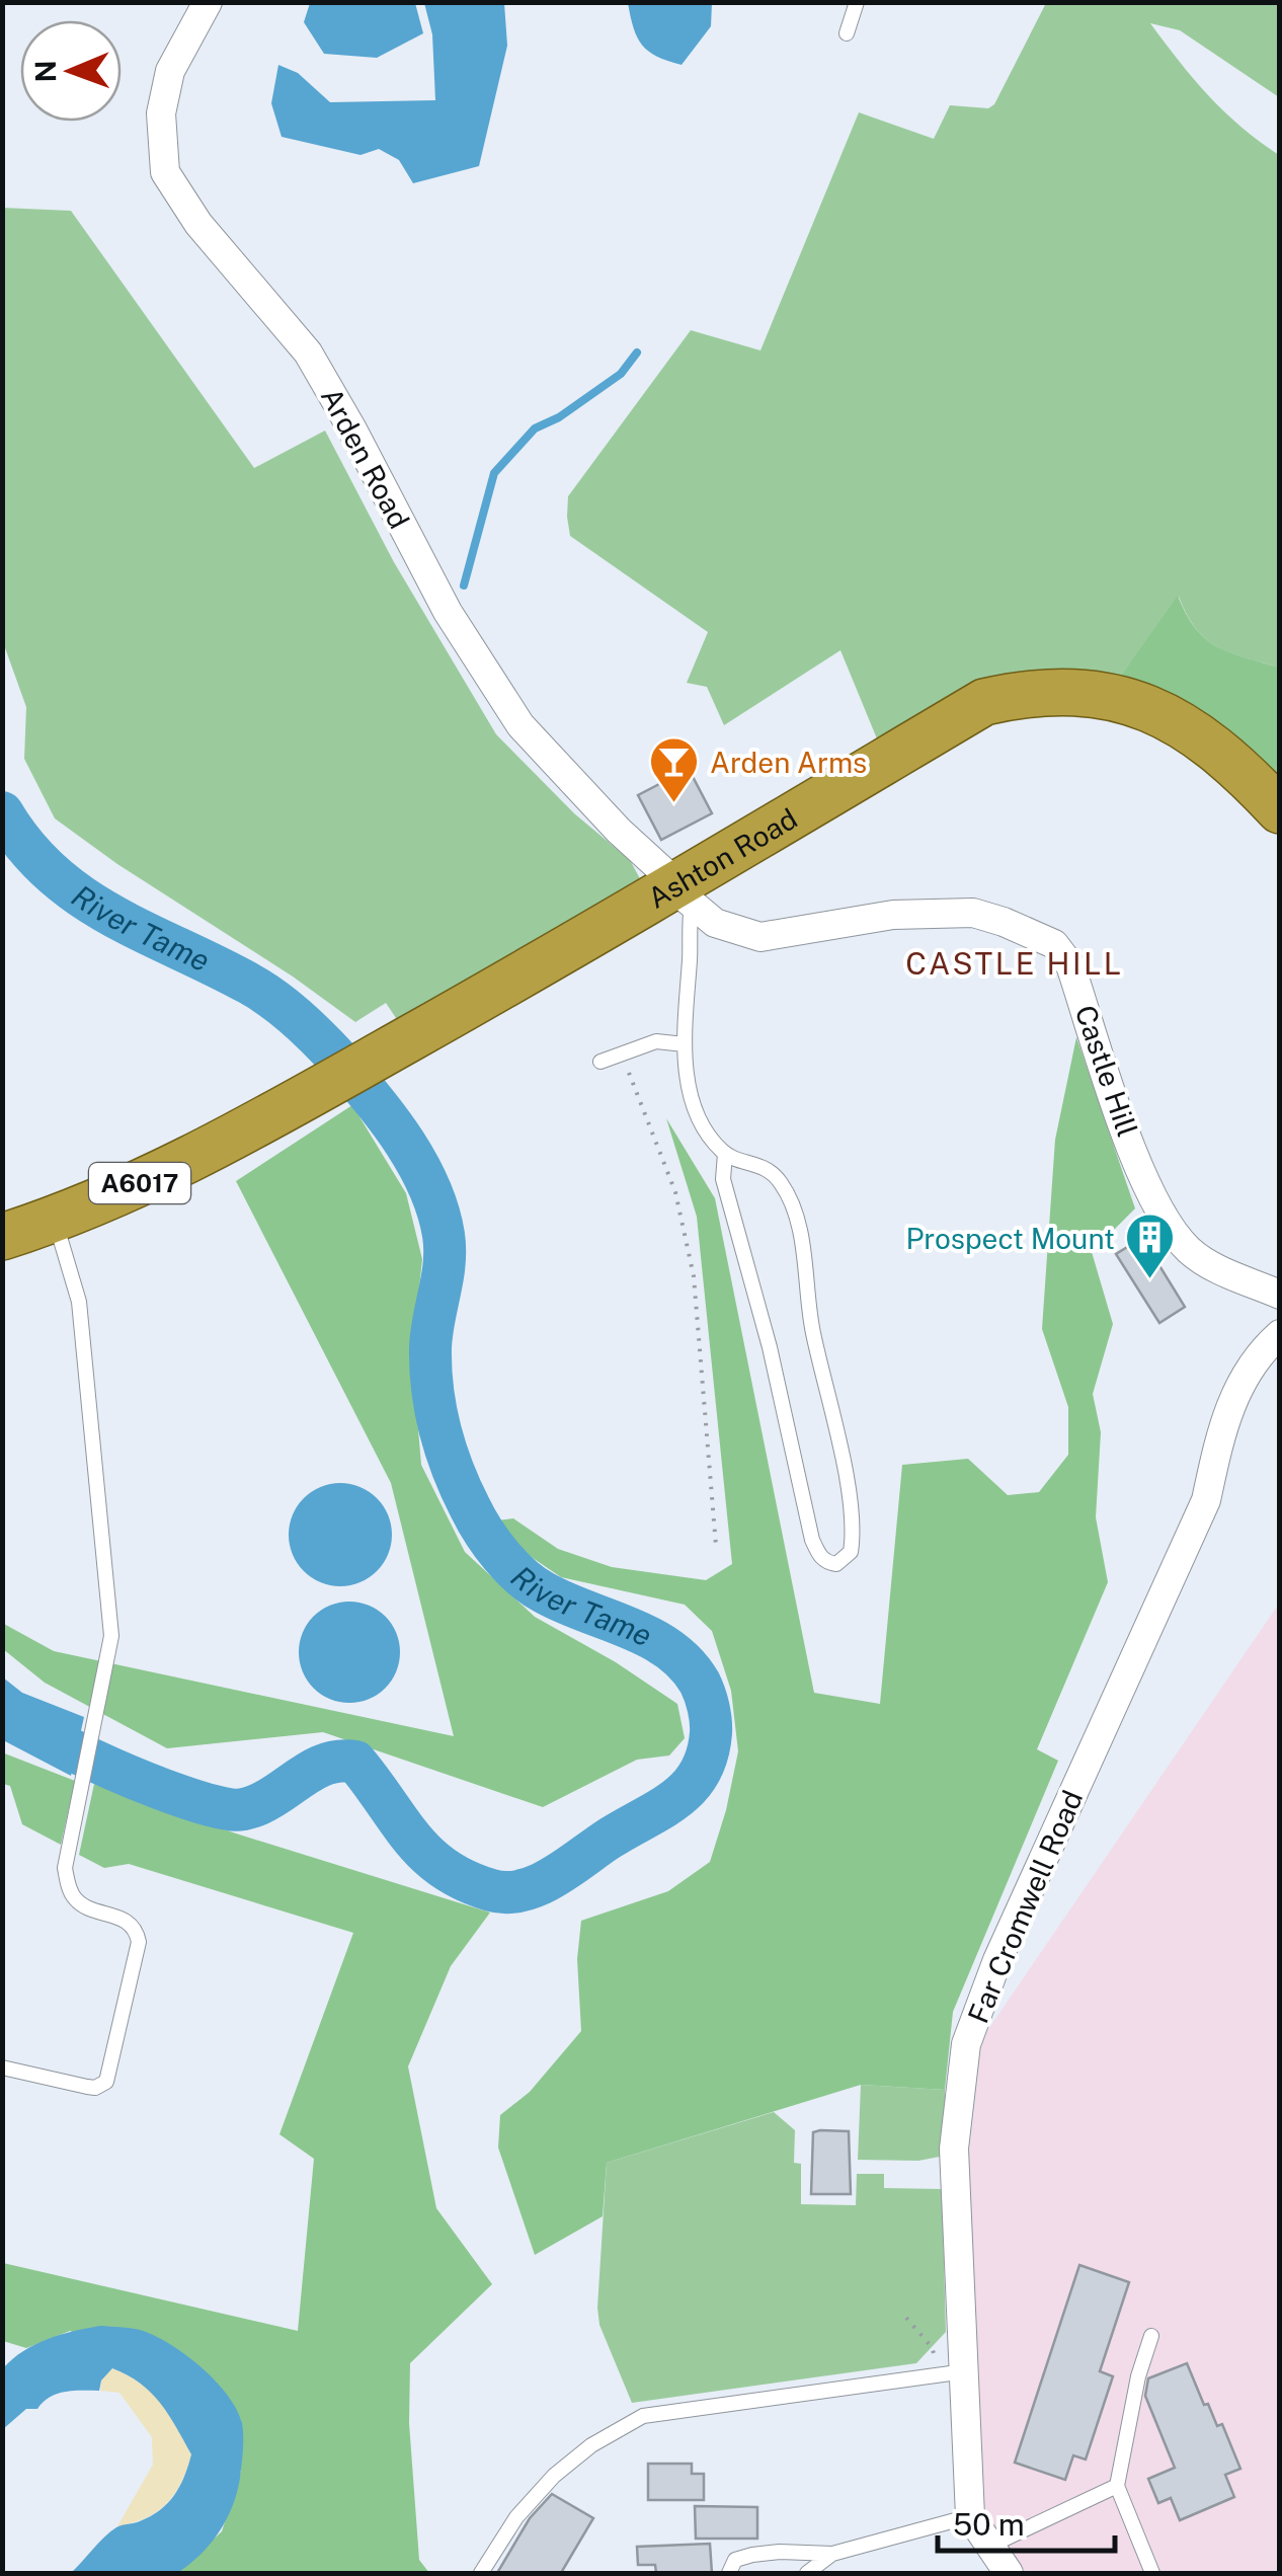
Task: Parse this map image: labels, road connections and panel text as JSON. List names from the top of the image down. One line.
{"streets":{"highway":["Ashton Road","A6017"],"street":["Arden Road","Castle Hill","Far Cromwell Road"]},"crossings":[["Arden Road","Ashton Road"],["Arden Road","Castle Hill"],["Ashton Road","Castle Hill"],["Ashton Road","A6017"]],"districts":["CASTLE HILL"],"water":["River Tame"],"places":{"bar":["Arden Arms"],"building":["Prospect Mount"]},"scale_bar":"50 m","north":"left"}
